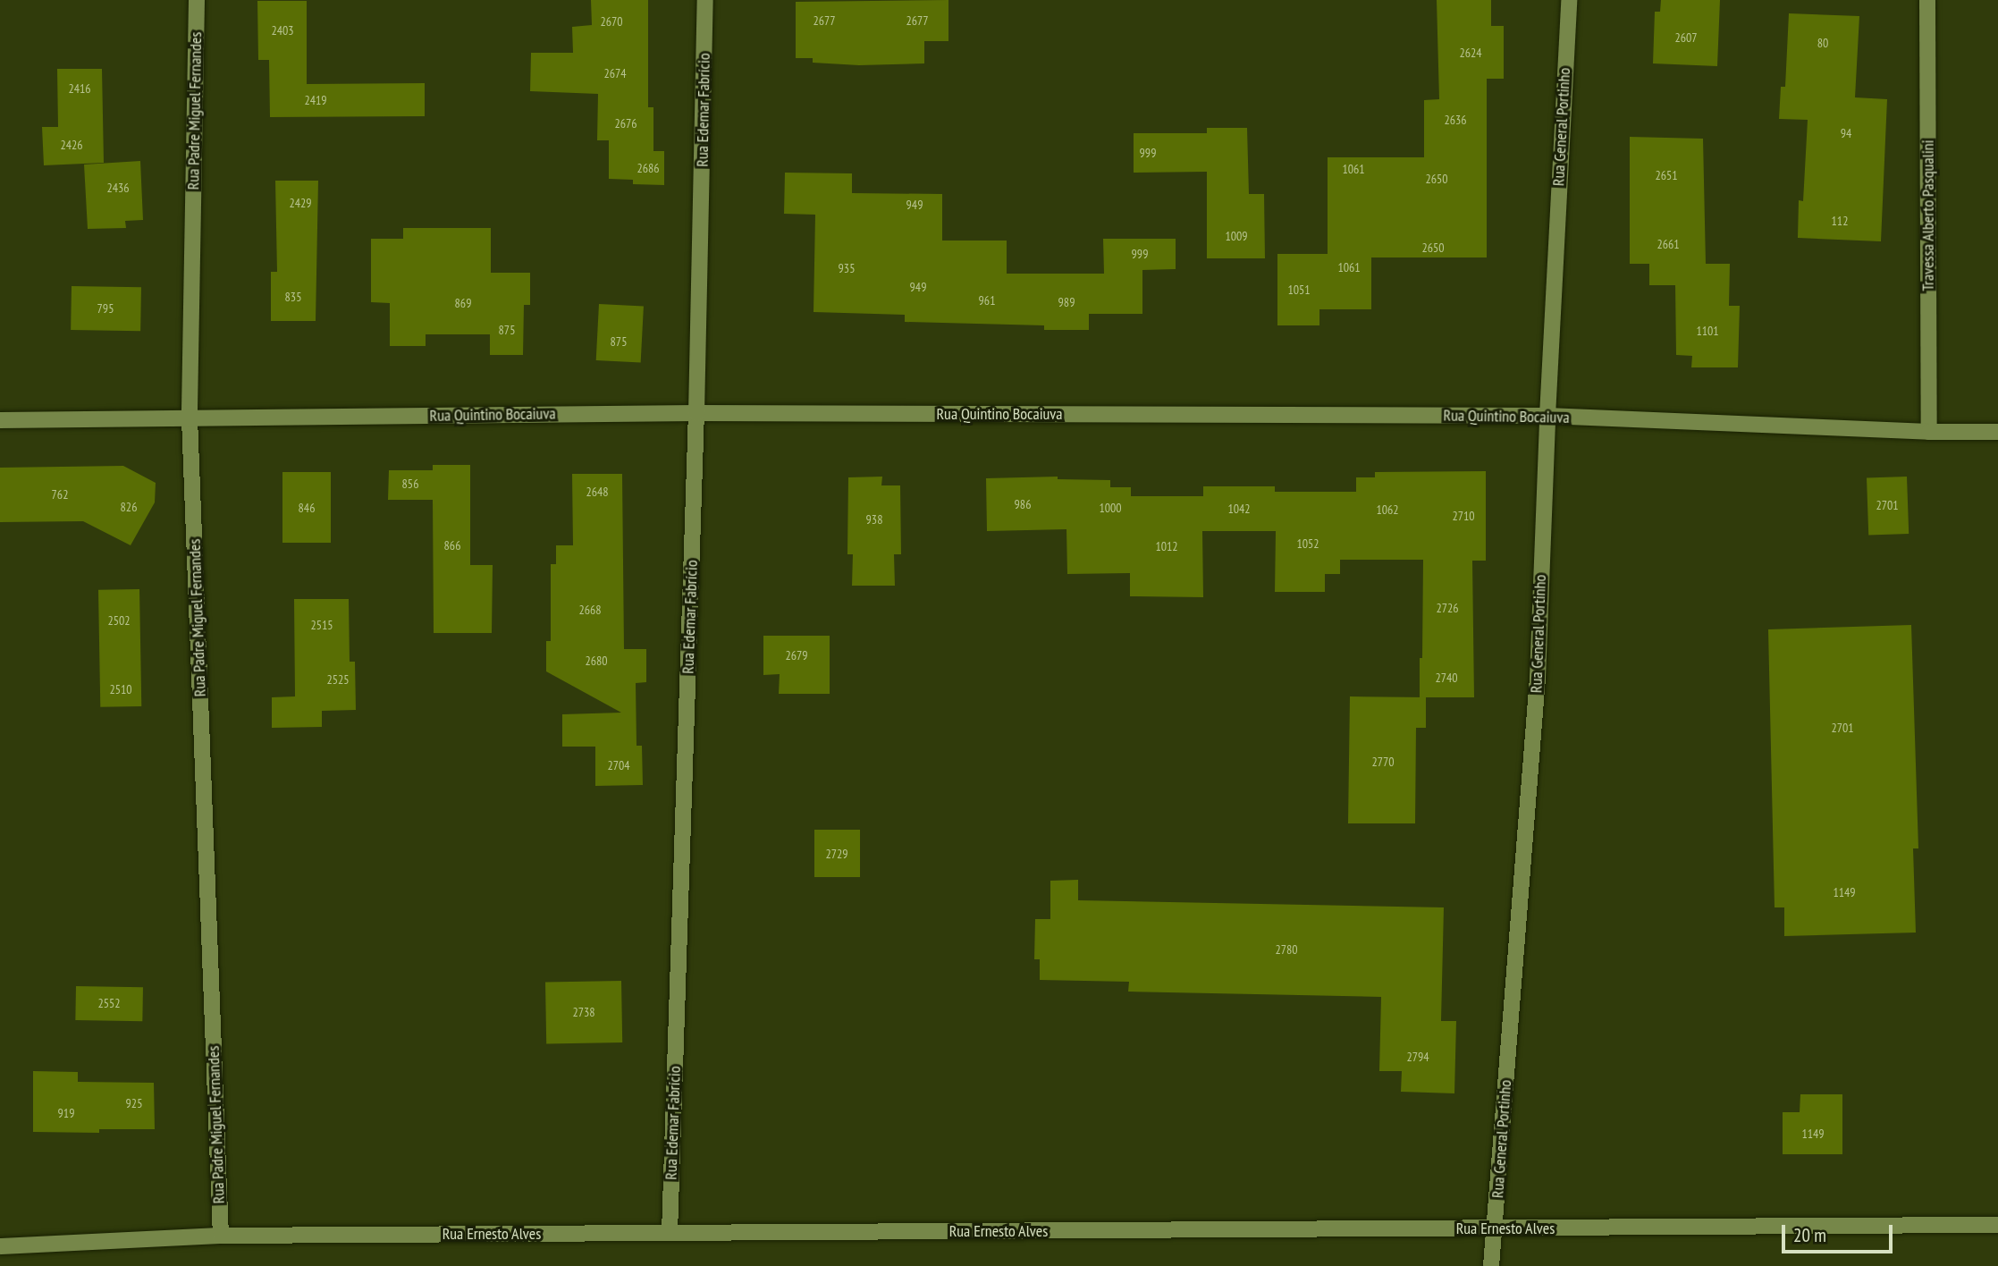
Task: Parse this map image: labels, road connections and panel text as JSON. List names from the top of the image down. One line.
{"streets":{"street":["Rua Edemar Fabrício","Rua Padre Miguel Fernandes","Rua General Portinho","Travessa Alberto Pasqualini","Rua Quintino Bocaiuva","Rua Ernesto Alves"]},"crossings":[["Rua Edemar Fabrício","Rua Quintino Bocaiuva"],["Rua Edemar Fabrício","Rua Ernesto Alves"],["Rua Padre Miguel Fernandes","Rua Quintino Bocaiuva"],["Rua Padre Miguel Fernandes","Rua Ernesto Alves"],["Rua General Portinho","Rua Quintino Bocaiuva"],["Rua General Portinho","Rua Ernesto Alves"],["Travessa Alberto Pasqualini","Rua Quintino Bocaiuva"]],"house_numbers":["2677","2677","2670","2403","2607","80","2624","2674","2416","2419","2636","2676","94","2426","999","2686","1061","2651","2650","2436","2429","949","112","1009","2661","2650","999","1061","935","949","1051","835","961","989","869","795","875","1101","875","856","2648","762","986","2701","826","846","1000","1042","1062","2710","938","1052","866","1012","2726","2668","2502","2515","2679","2680","2740","2525","2510","2701","2770","2704","2729","1149","2780","2552","2738","2794","925","919","1149"],"scale_bar":"20 m"}
